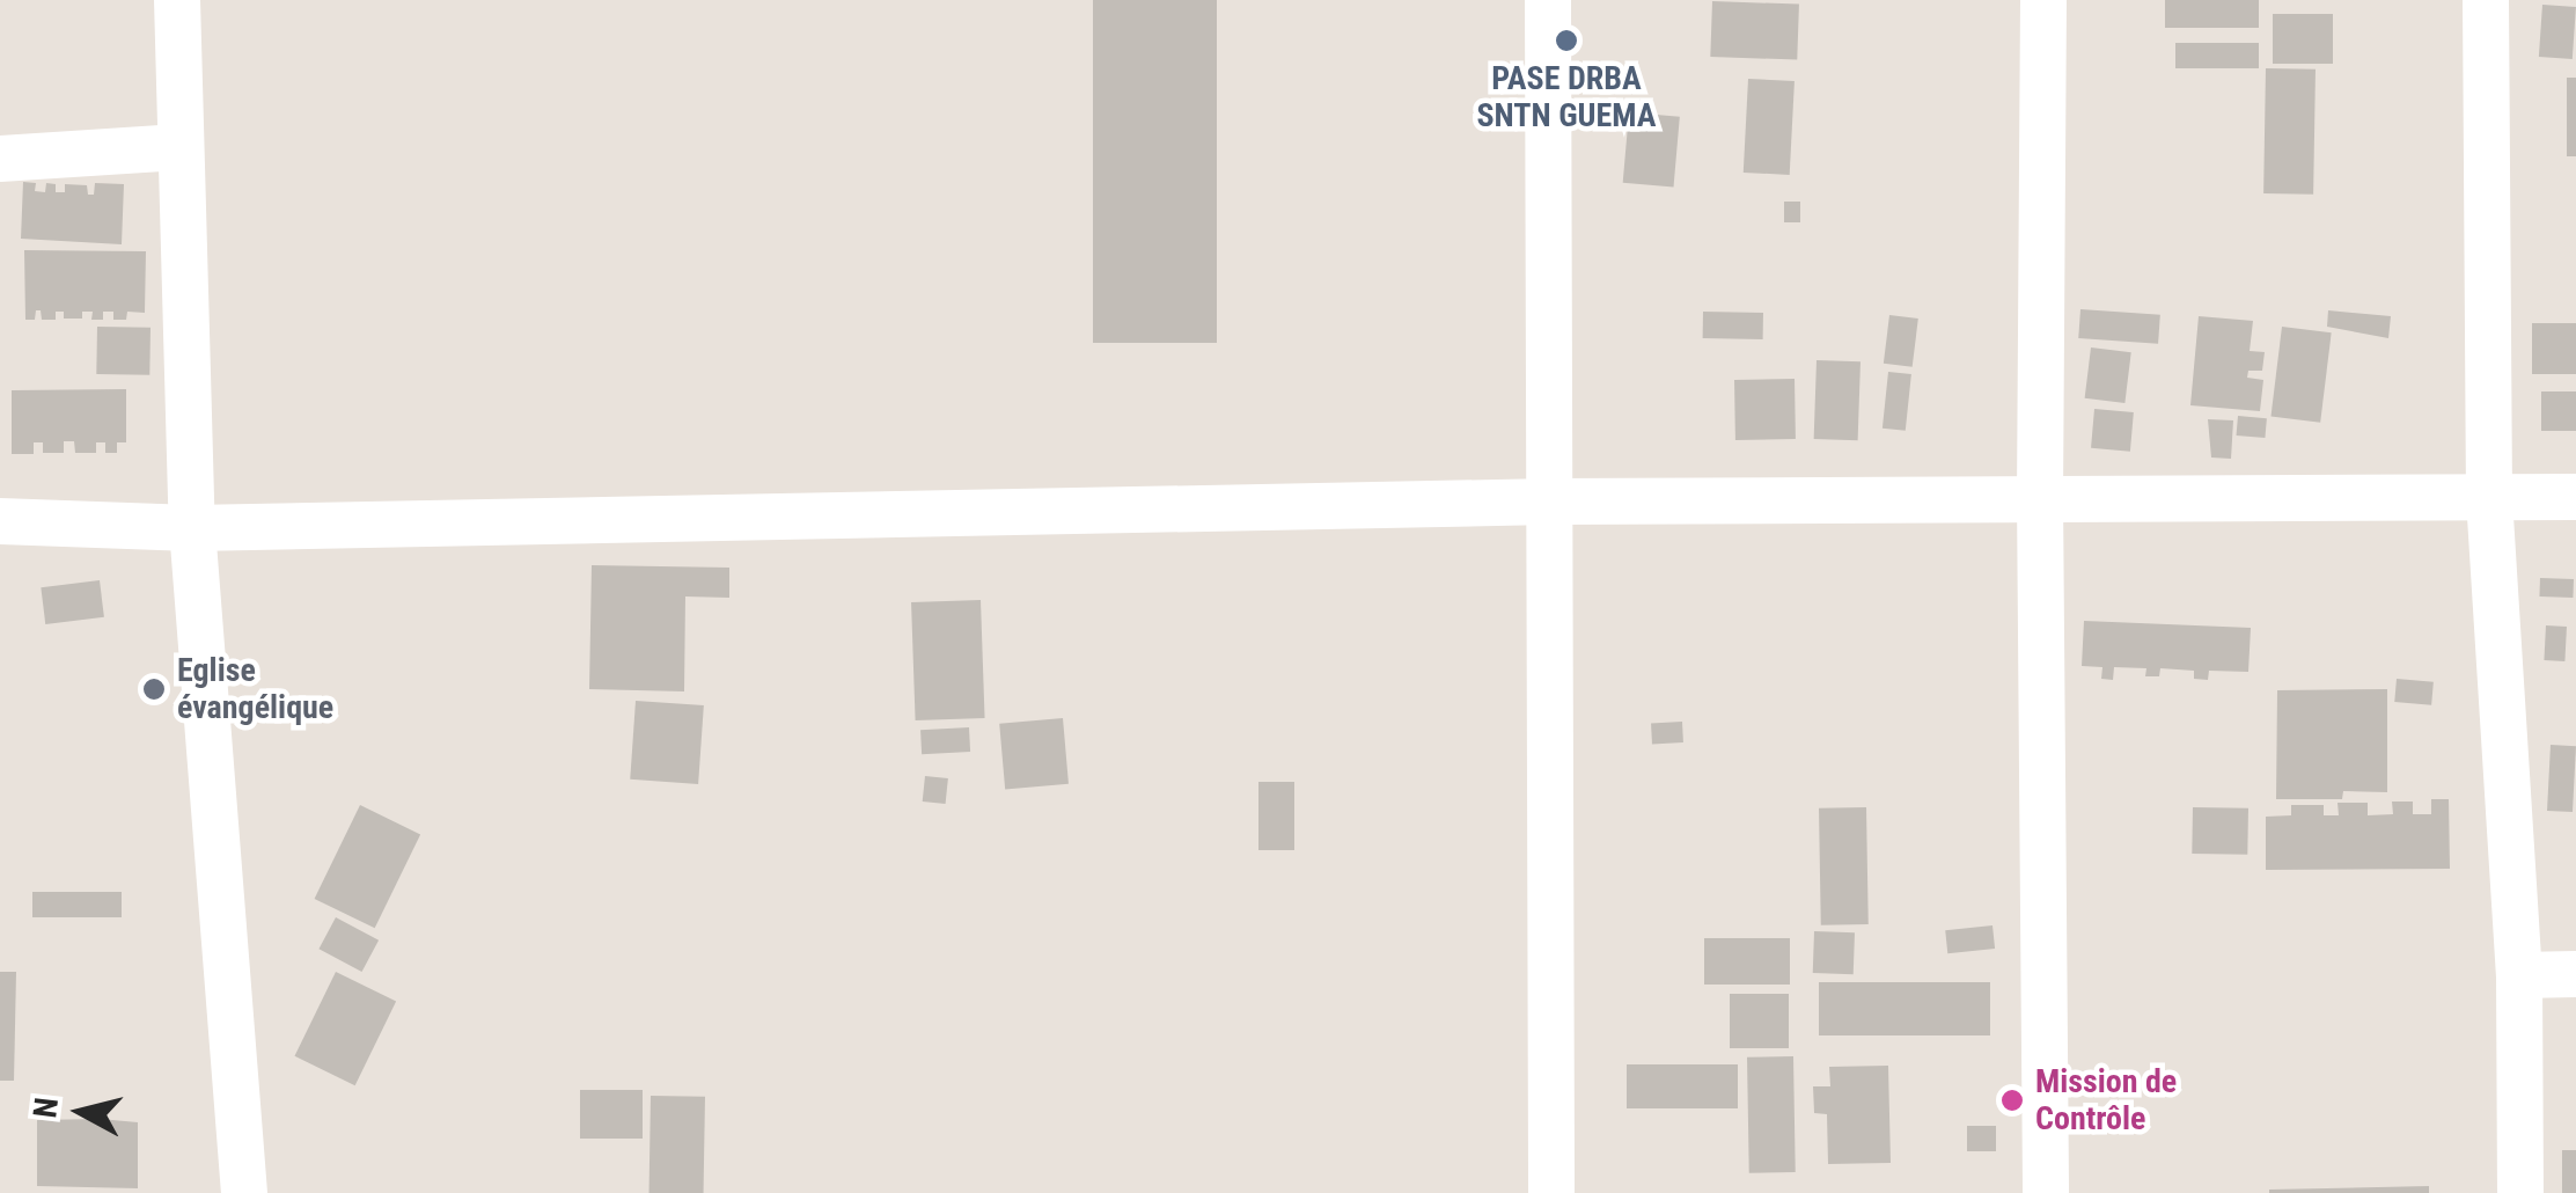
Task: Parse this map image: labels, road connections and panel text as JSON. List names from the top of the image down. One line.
{"places":["PASE DRBA SNTN GUEMA","Eglise évangélique","Mission de Contrôle"],"north":"left"}
